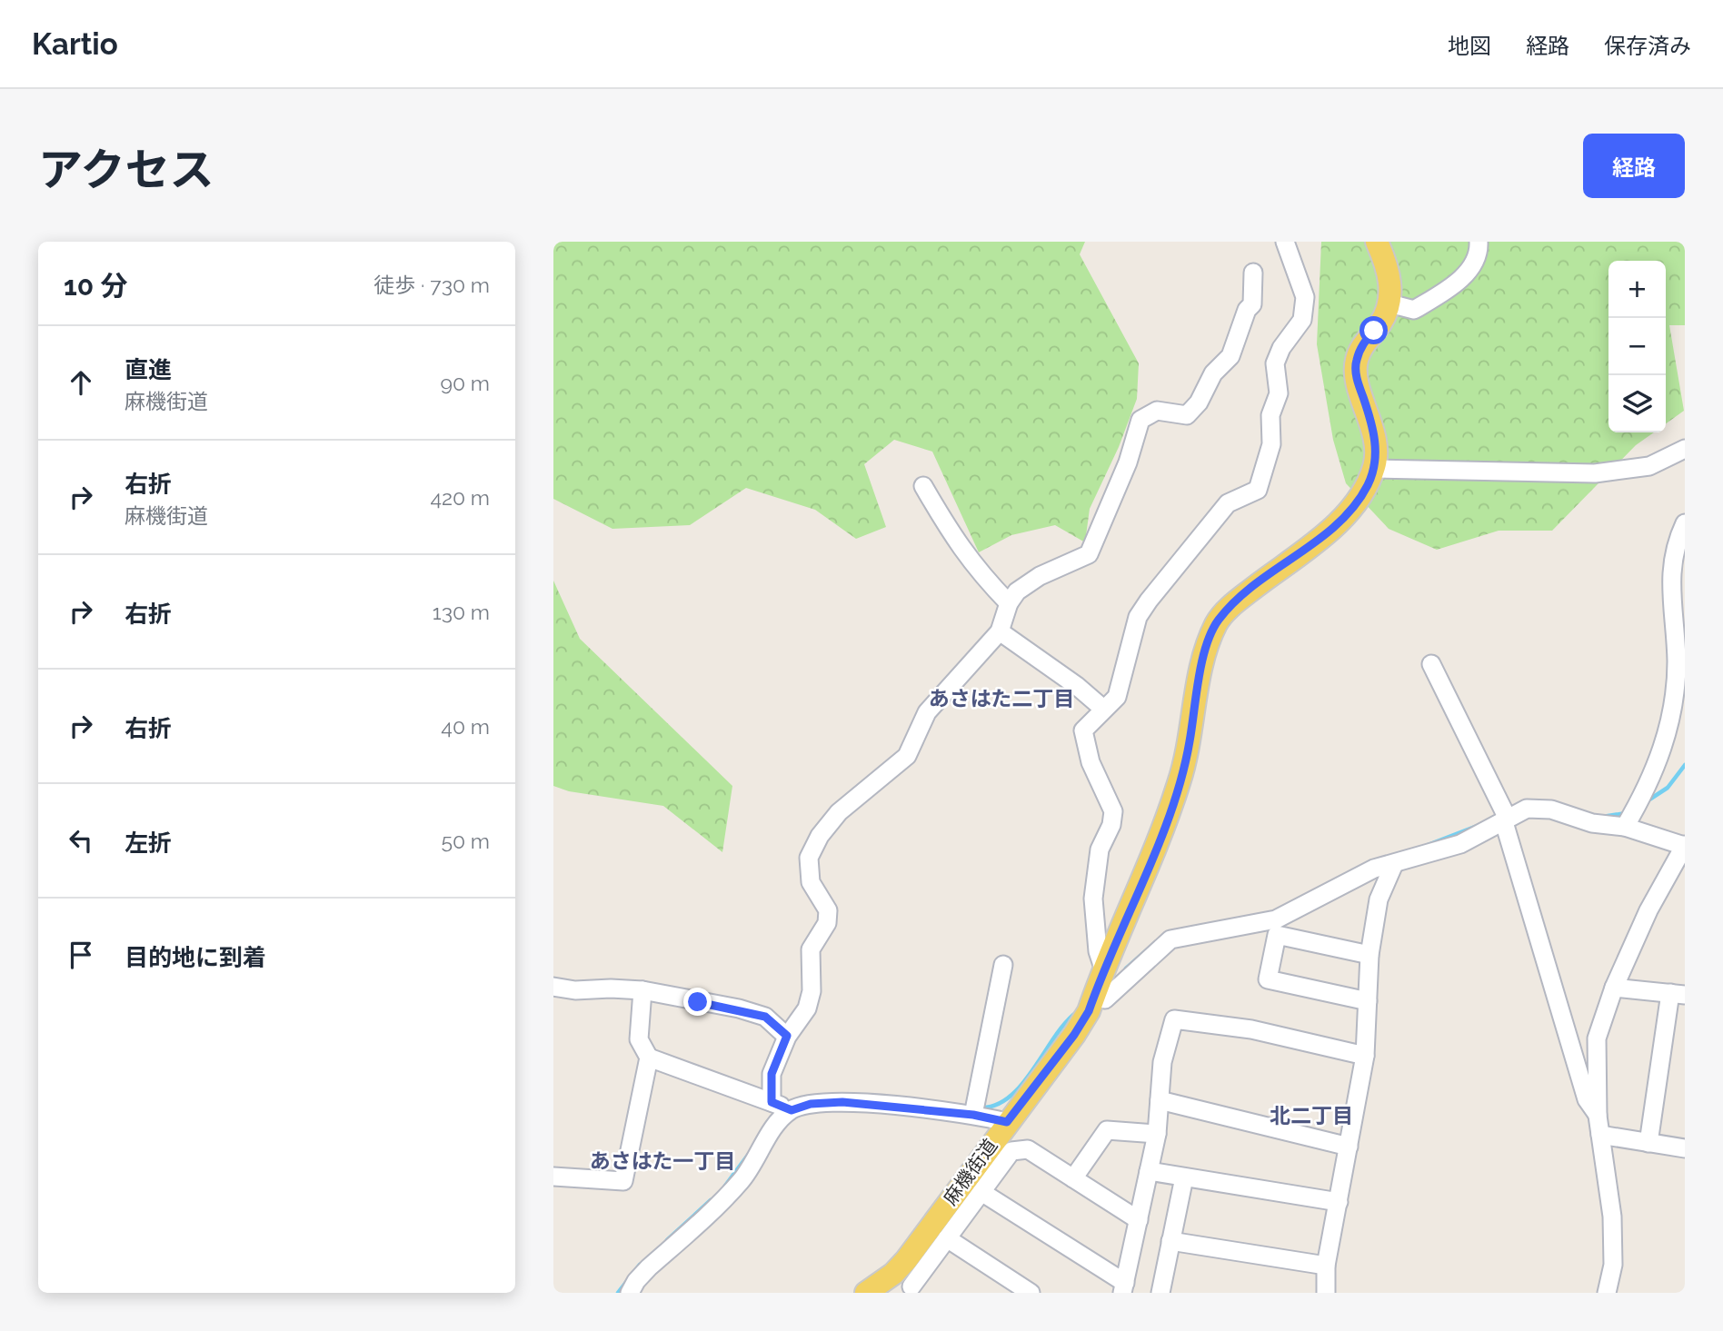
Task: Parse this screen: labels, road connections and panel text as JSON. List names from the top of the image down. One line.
{"streets":{"main road":["麻機街道"]},"districts":["あさはた二丁目","北二丁目","あさはた一丁目"],"page":{"header":"Kartio","nav":["地図","経路","保存済み"],"title":"アクセス","buttons":"経路","heading":["10 分","徒歩 · 730 m"],"map_buttons":["+","−"],"list":[["直進","麻機街道","90 m"],["右折","麻機街道","420 m"],["右折","130 m"],["右折","40 m"],["左折","50 m"],"目的地に到着"]}}
